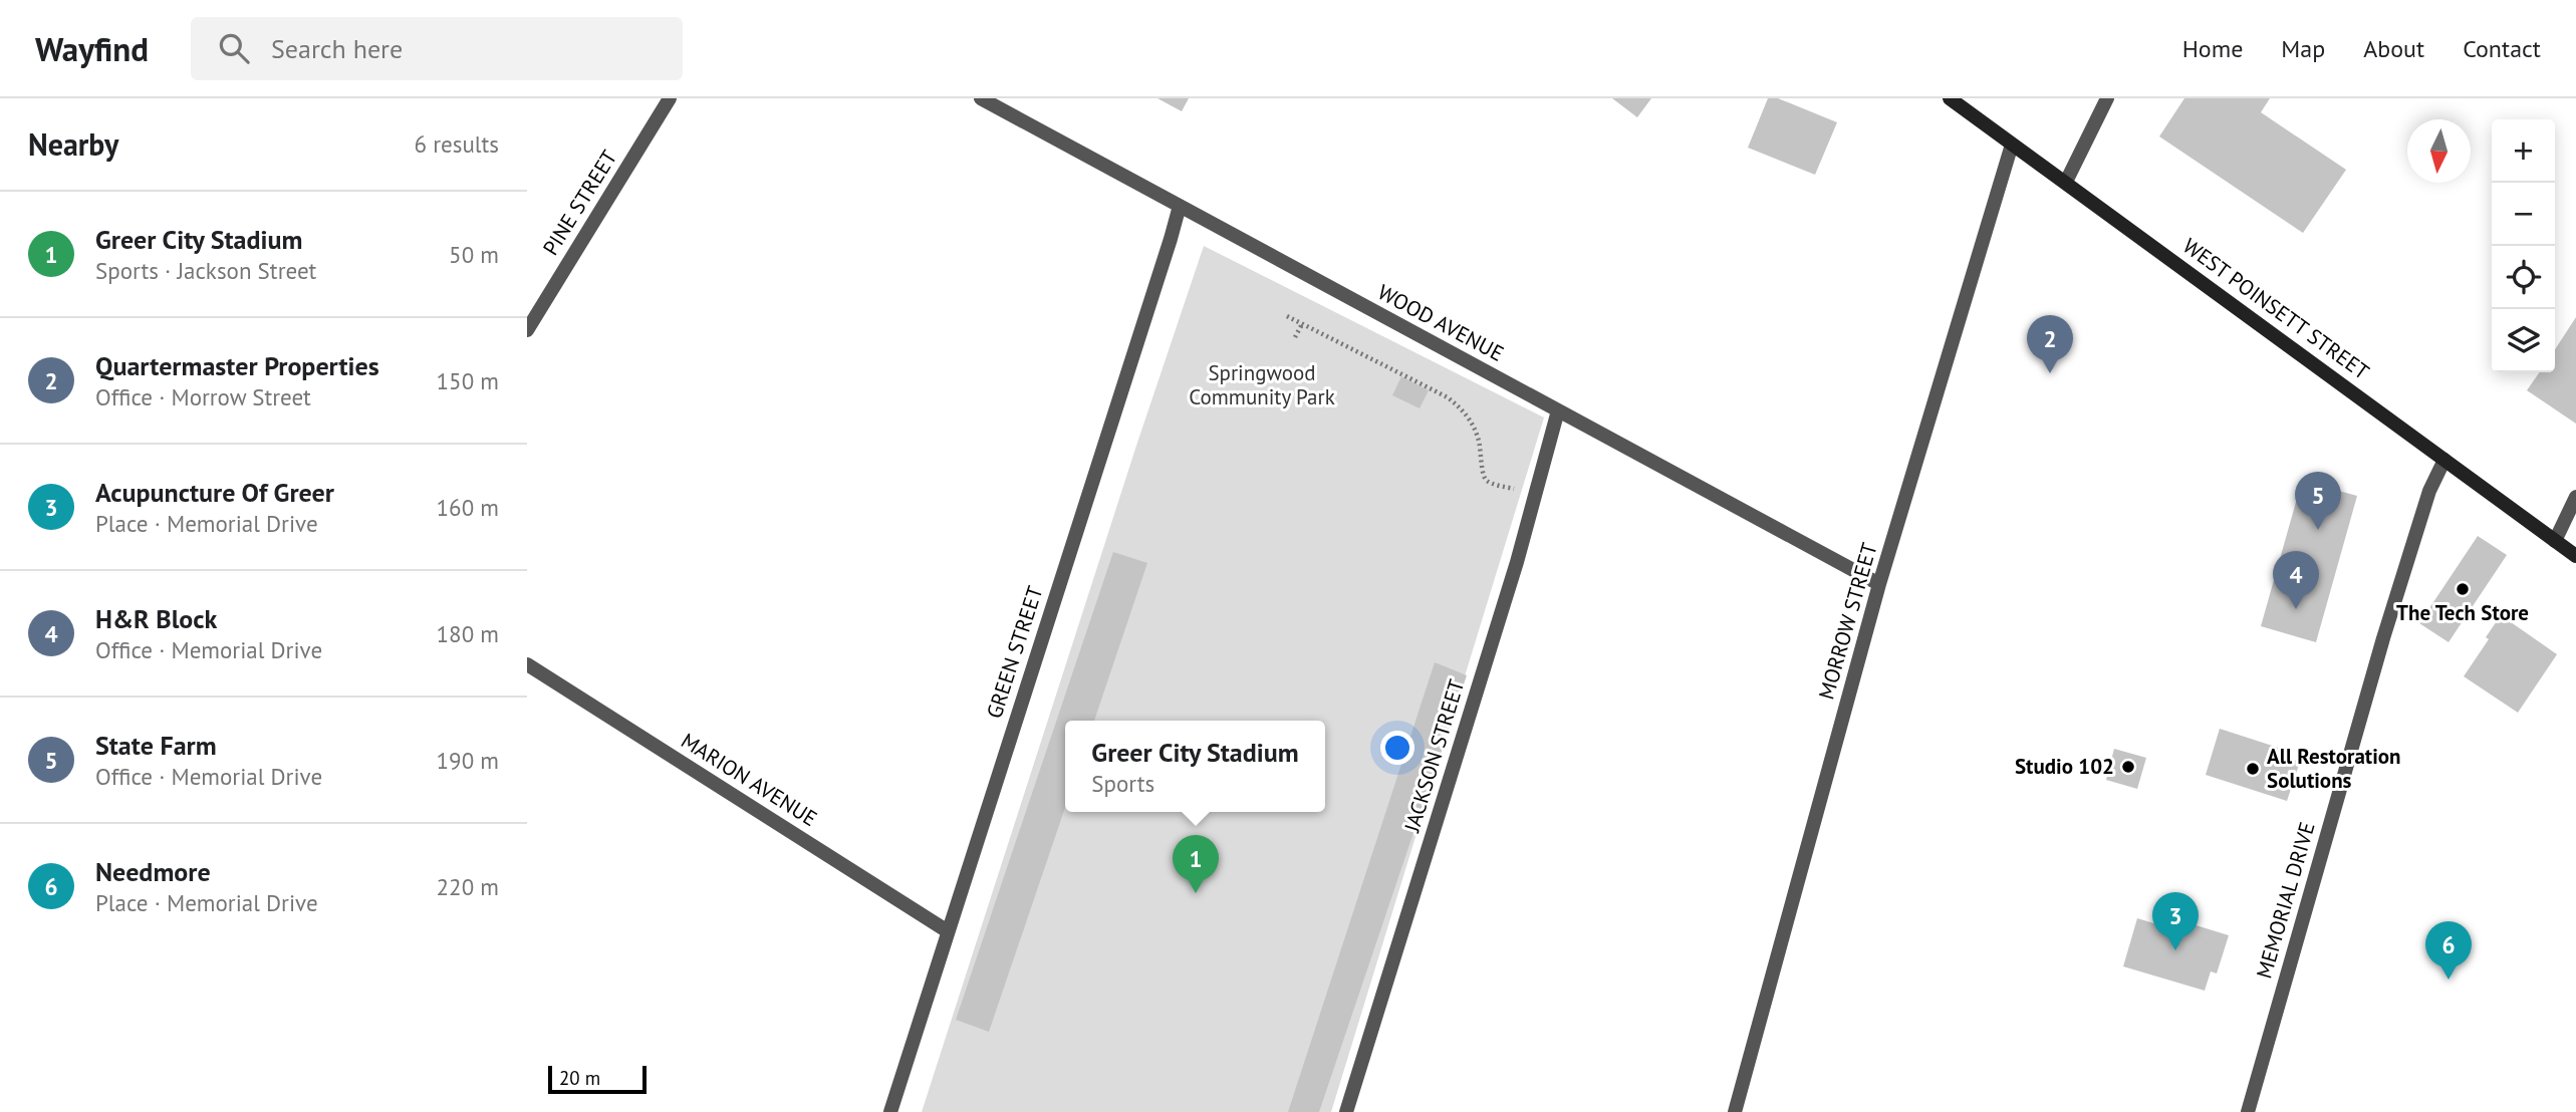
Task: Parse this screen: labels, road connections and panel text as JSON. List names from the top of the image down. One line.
{"streets":{"main road":["WEST POINSETT STREET"],"street":["PINE STREET","WOOD AVENUE","MORROW STREET","GREEN STREET","JACKSON STREET","MARION AVENUE","MEMORIAL DRIVE"]},"crossings":[["WEST POINSETT STREET","MORROW STREET"],["WEST POINSETT STREET","MEMORIAL DRIVE"],["WOOD AVENUE","MORROW STREET"],["WOOD AVENUE","GREEN STREET"],["WOOD AVENUE","JACKSON STREET"],["GREEN STREET","MARION AVENUE"]],"parks":["Springwood Community Park"],"places":["The Tech Store","Studio 102","All Restoration Solutions"],"scale_bar":"20 m","north":"bottom","page":{"header":"Wayfind","search":"Search here","nav":["Home","Map","About","Contact"],"heading":["Nearby","6 results"],"map_buttons":["+","−"],"list":[{"mark":"1","name":"Greer City Stadium","note":"Sports · Jackson Street","value":"50 m"},{"mark":"2","name":"Quartermaster Properties","note":"Office · Morrow Street","value":"150 m"},{"mark":"3","name":"Acupuncture Of Greer","note":"Place · Memorial Drive","value":"160 m"},{"mark":"4","name":"H&R Block","note":"Office · Memorial Drive","value":"180 m"},{"mark":"5","name":"State Farm","note":"Office · Memorial Drive","value":"190 m"},{"mark":"6","name":"Needmore","note":"Place · Memorial Drive","value":"220 m"}],"pins":["2","5","4","1","3","6"],"popup":["Greer City Stadium","Sports"],"scale":"20 m"}}
